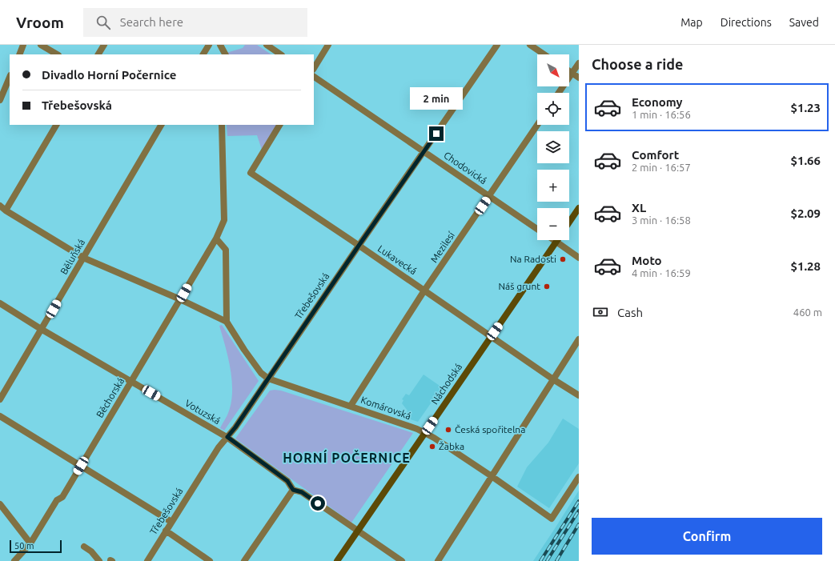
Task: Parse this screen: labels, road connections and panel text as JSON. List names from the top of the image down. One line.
{"streets":{"main road":["Náchodská"],"street":["Chodovická","Mezilesí","Běluňská","Lukavecká","Třebešovská","Běchorská","Komárovská","Votuzská"]},"crossings":[["Chodovická","Mezilesí"],["Chodovická","Třebešovská"],["Mezilesí","Lukavecká"],["Mezilesí","Komárovská"],["Běluňská","Votuzská"],["Lukavecká","Třebešovská"],["Lukavecká","Náchodská"],["Třebešovská","Komárovská"],["Třebešovská","Votuzská"],["Náchodská","Komárovská"],["Náchodská","Votuzská"],["Běchorská","Votuzská"]],"districts":["HORNÍ POČERNICE"],"places":["Na Radosti","Náš grunt","Česká spořitelna","Žabka"],"scale_bar":"50 m","north":"bottom right","page":{"header":"Vroom","search":"Search here","nav":["Map","Directions","Saved"],"heading":"Choose a ride","map_buttons":["+","−"],"banner":["Divadlo Horní Počernice","Třebešovská"],"list":[{"name":"Economy","note":"1 min · 16:56","value":"$1.23"},{"name":"Comfort","note":"2 min · 16:57","value":"$1.66"},{"name":"XL","note":"3 min · 16:58","value":"$2.09"},{"name":"Moto","note":"4 min · 16:59","value":"$1.28"}],"bubble":"2 min","pay":["Cash","460 m"],"buttons":"Confirm","scale":"50 m"}}
